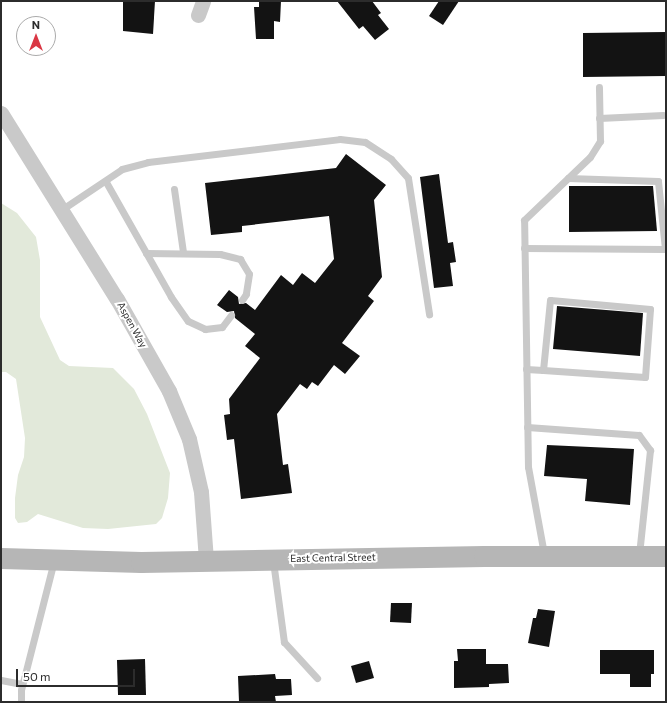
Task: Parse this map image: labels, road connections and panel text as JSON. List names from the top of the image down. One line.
{"streets":{"main road":["East Central Street"],"street":["Aspen Way"]},"crossings":[["Aspen Way","East Central Street"]],"scale_bar":"50 m","north":"top"}
